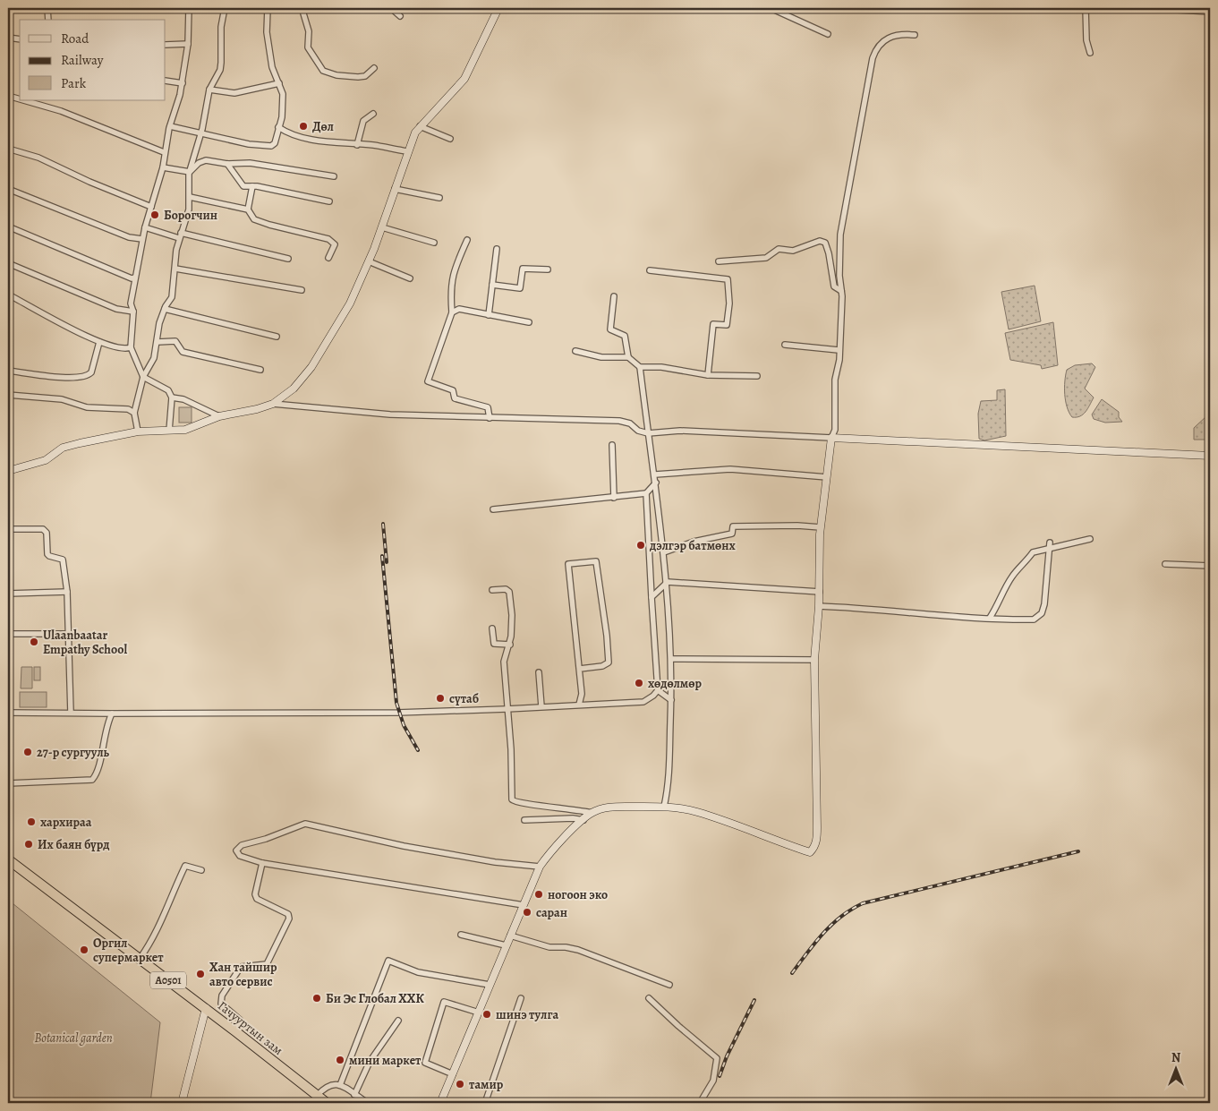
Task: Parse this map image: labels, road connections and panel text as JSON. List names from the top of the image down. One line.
{"streets":{"highway":["A0501","Гачууртын зам"]},"parks":["Botanical garden"],"places":["Дөл","Борогчин","дэлгэр батмөнх","Ulaanbaatar Empathy School","хөдөлмөр","сүтаб","27-р сургууль","хархираа","Их баян бүрд","ногоон эко","саран","Оргил супермаркет","Хан тайшир авто сервис","Би Эс Глобал ХХК","шинэ тулга","мини маркет","тамир"],"legend":["Road","Railway","Park"],"north":"top"}
